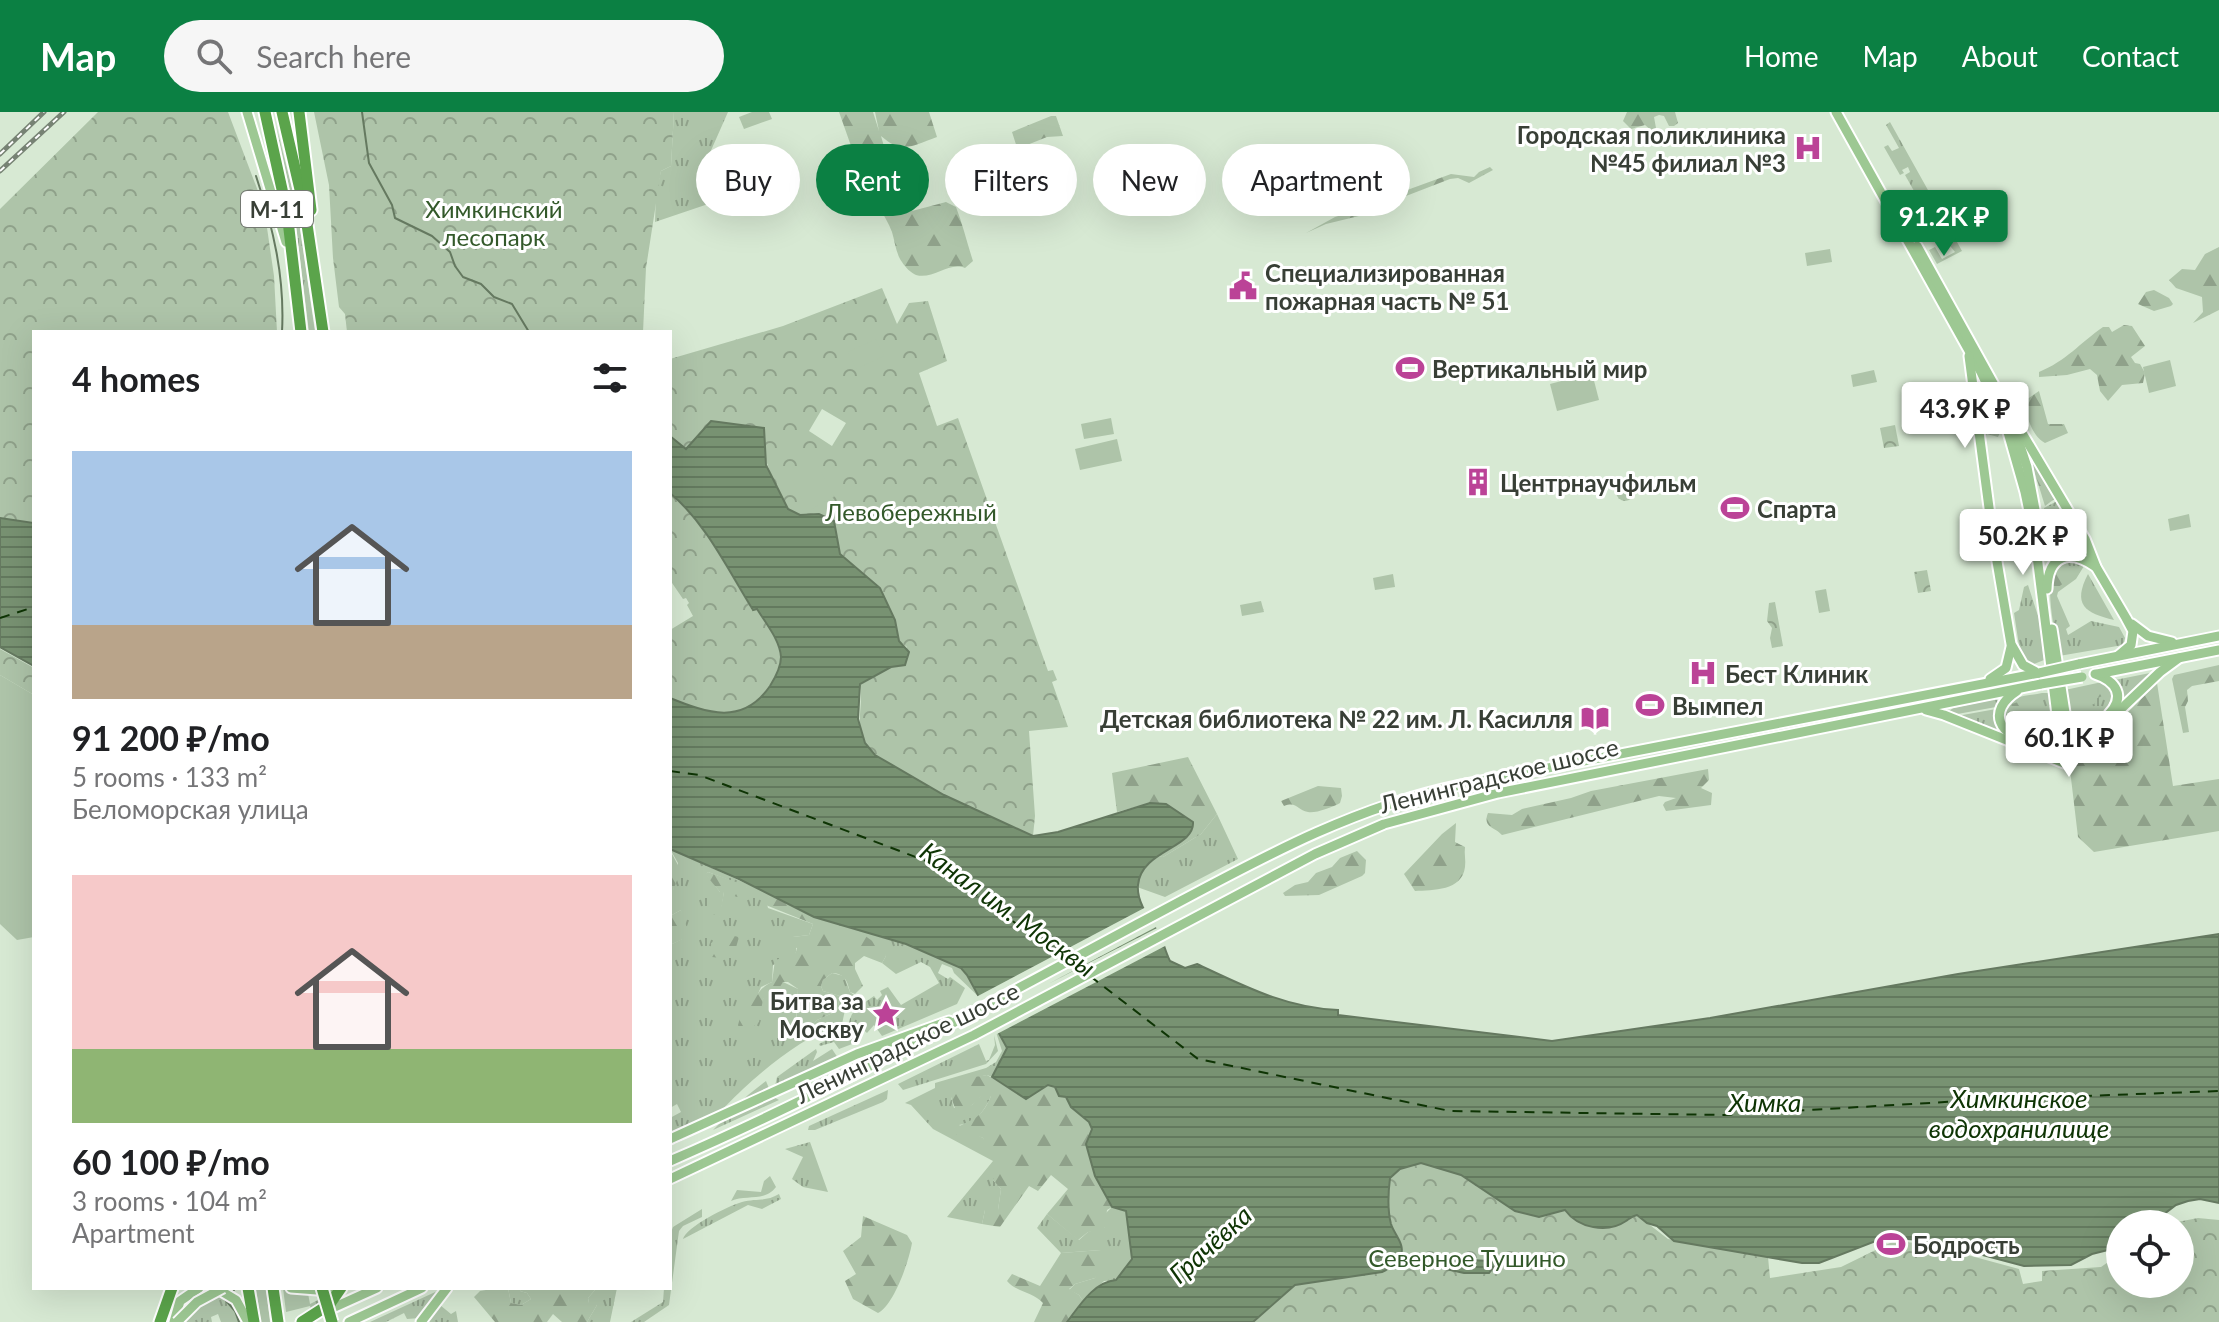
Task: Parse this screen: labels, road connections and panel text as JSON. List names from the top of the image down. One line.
{"streets":{"highway":["М-11"],"main road":["Ленинградское шоссе"]},"water":["Канал им. Москвы","Химкинское водохранилище","Химка","Грачёвка"],"parks":["Химкинский лесопарк","Левобережный","Северное Тушино"],"places":{"hospital":["Городская поликлиника №45 филиал №3","Бест Клиник"],"public building":["Cпециализированная пожарная часть № 51"],"sports":["Вертикальный мир","Спарта","Вымпел","Бодрость"],"building":["Центрнаучфильм"],"library":["Детская библиотека № 22 им. Л. Касилля"],"place":["Битва за Москву"]},"page":{"header":"Map","search":"Search here","nav":["Home","Map","About","Contact"],"chip":["Buy","Rent","Filters","New","Apartment"],"price":["91.2K ₽","43.9K ₽","50.2K ₽","60.1K ₽"],"heading":"4 homes","list":[{"name":"91 200 ₽/mo","note":"5 rooms · 133 m² · Беломорская улица"},{"name":"60 100 ₽/mo","note":"3 rooms · 104 m² · Apartment"}]}}
